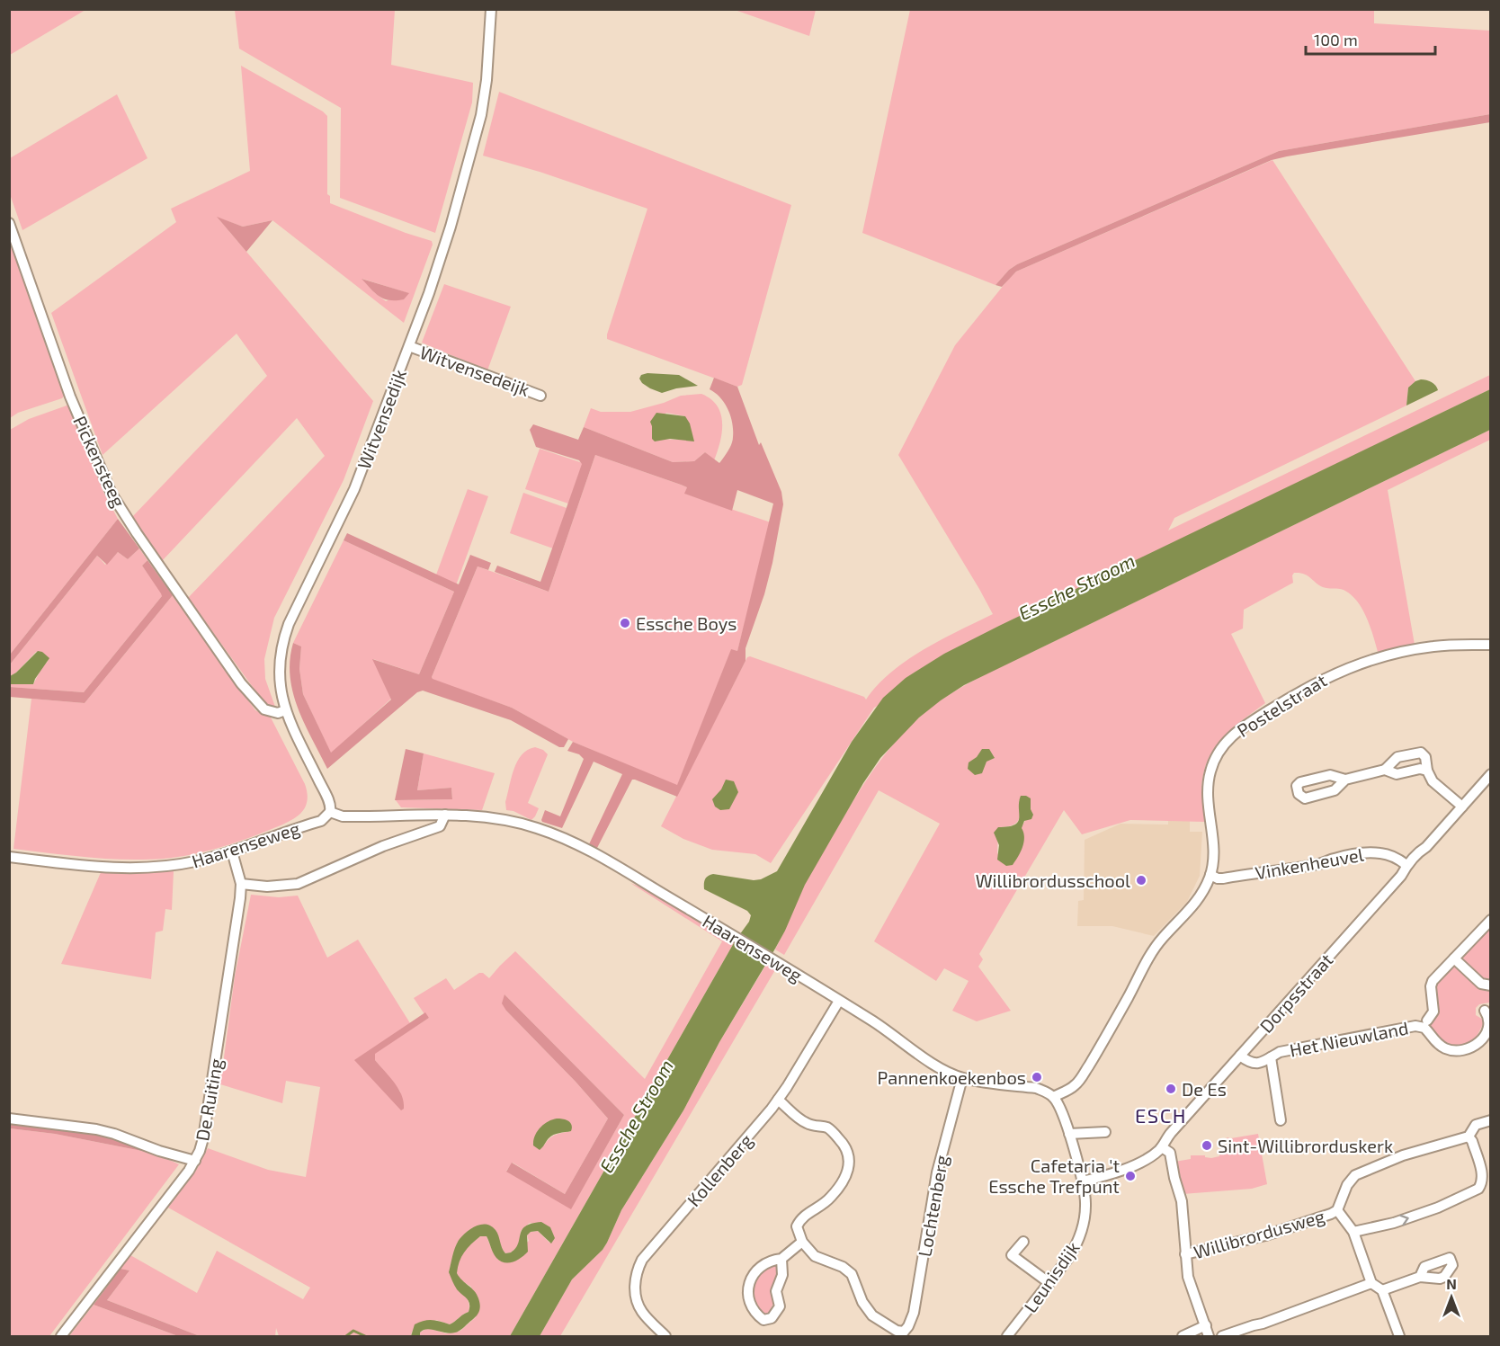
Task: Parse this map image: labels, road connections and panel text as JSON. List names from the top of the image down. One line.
{"streets":{"street":["Witvensedeijk","Witvensedijk","Pickensteeg","Postelstraat","Haarenseweg","Vinkenheuvel","Dorpsstraat","Het Nieuwland","De Ruiting","Kollenberg","Lochtenberg","Willibrordusweg","Leunisdijk"]},"crossings":[["Witvensedeijk","Witvensedijk"],["Witvensedijk","Pickensteeg"],["Witvensedijk","Haarenseweg"],["Postelstraat","Haarenseweg"],["Postelstraat","Vinkenheuvel"],["Haarenseweg","De Ruiting"],["Haarenseweg","Kollenberg"],["Haarenseweg","Lochtenberg"],["Vinkenheuvel","Dorpsstraat"],["Dorpsstraat","Het Nieuwland"],["Dorpsstraat","Leunisdijk"]],"districts":["ESCH"],"water":["Essche Stroom"],"places":["Essche Boys","Willibrordusschool","Pannenkoekenbos","De Es","Sint-Willibrorduskerk","Cafetaria 't Essche Trefpunt"],"scale_bar":"100 m","north":"top"}
